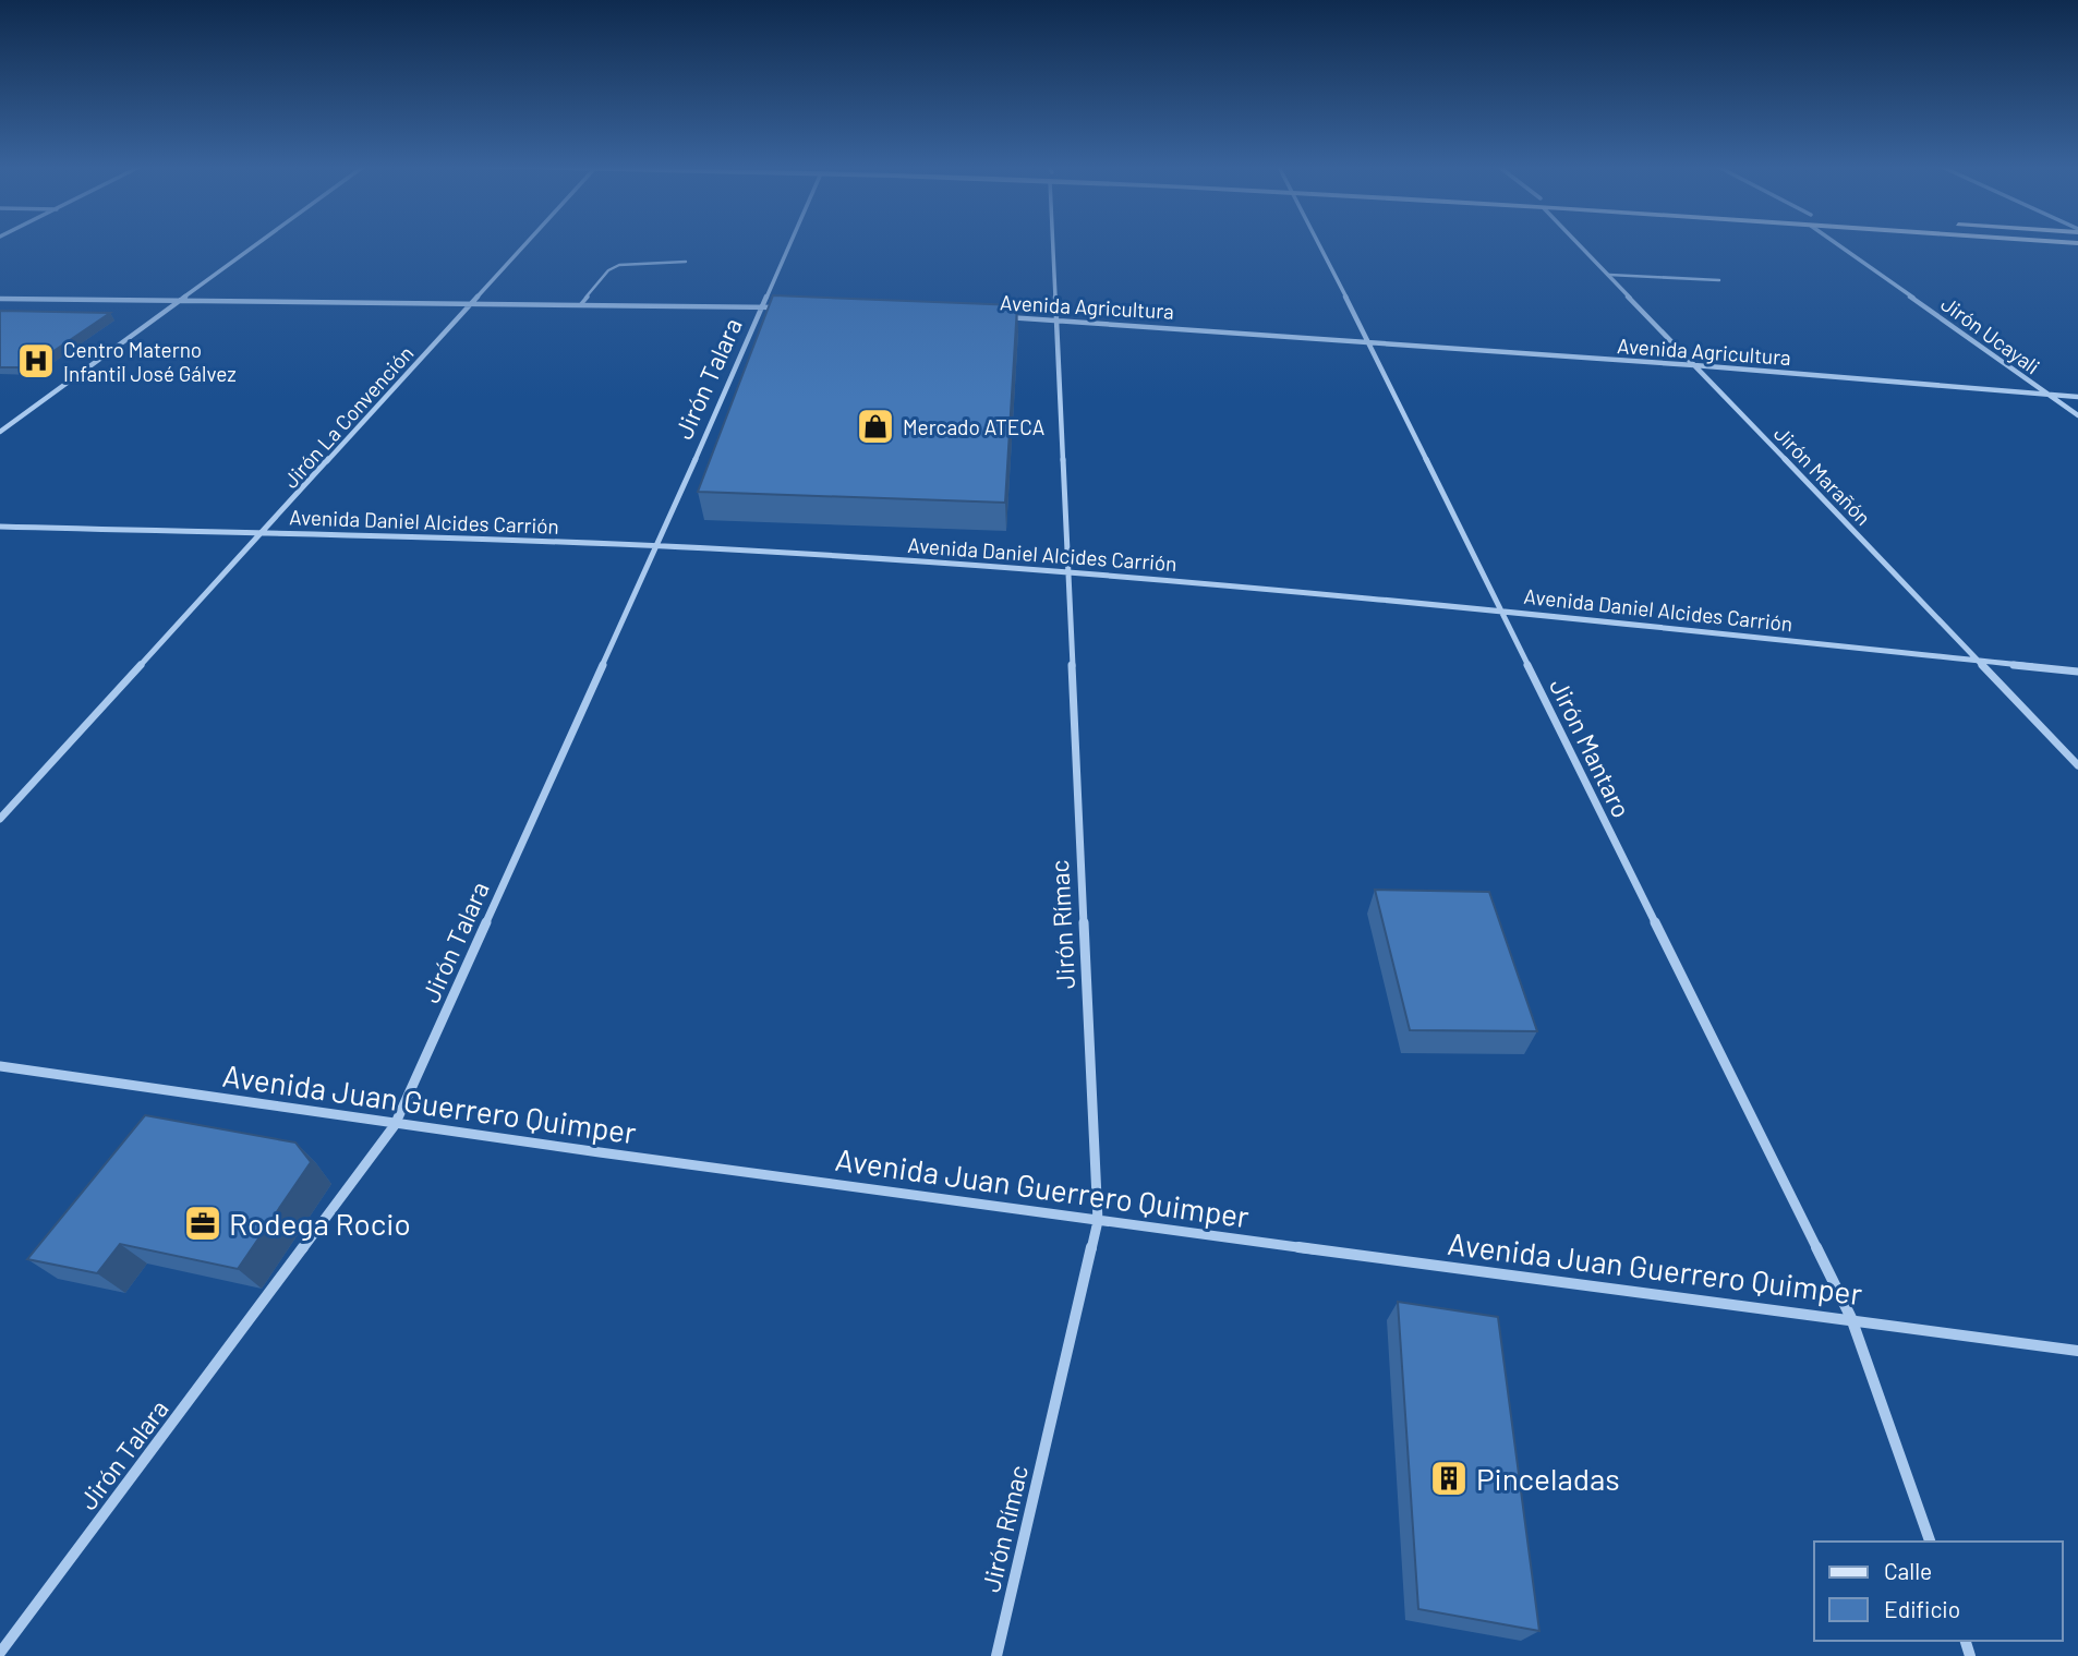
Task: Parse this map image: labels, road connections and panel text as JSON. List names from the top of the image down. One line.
{"streets":{"street":["Avenida Agricultura","Jirón Ucayali","Jirón Talara","Jirón La Convención","Jirón Marañón","Avenida Daniel Alcides Carrión","Jirón Mantaro","Jirón Rímac","Avenida Juan Guerrero Quimper"]},"crossings":[["Avenida Agricultura","Jirón Ucayali"],["Avenida Agricultura","Jirón Marañón"],["Avenida Agricultura","Jirón Mantaro"],["Avenida Agricultura","Jirón Rímac"],["Jirón Talara","Avenida Daniel Alcides Carrión"],["Jirón Talara","Avenida Juan Guerrero Quimper"],["Jirón La Convención","Avenida Daniel Alcides Carrión"],["Jirón Marañón","Avenida Daniel Alcides Carrión"],["Avenida Daniel Alcides Carrión","Jirón Mantaro"],["Avenida Daniel Alcides Carrión","Jirón Rímac"],["Jirón Mantaro","Avenida Juan Guerrero Quimper"],["Jirón Rímac","Avenida Juan Guerrero Quimper"]],"places":{"hospital":["Centro Materno Infantil José Gálvez"],"shop":["Mercado ATECA"],"office":["Rodega Rocio"],"building":["Pinceladas"]},"legend":["Calle","Edificio"]}
